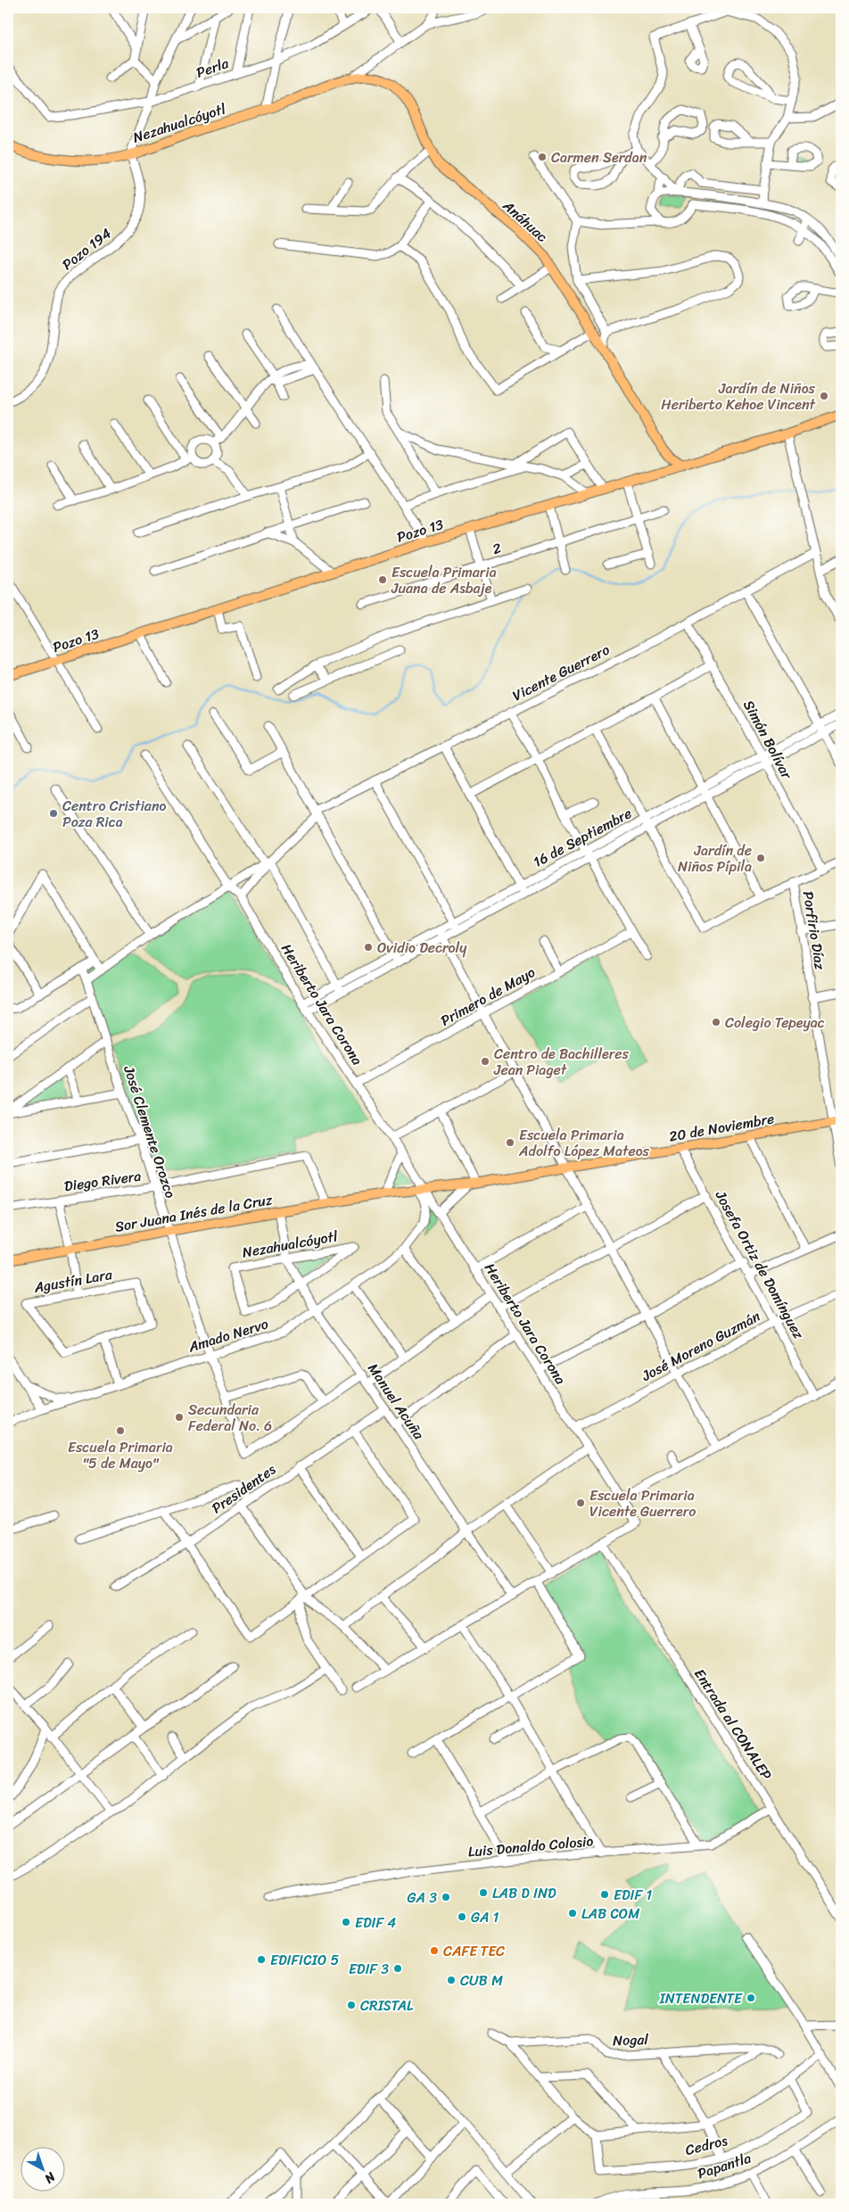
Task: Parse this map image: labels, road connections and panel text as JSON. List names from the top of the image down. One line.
{"streets":{"main road":["Nezahualcóyotl","Anáhuac","Pozo 13","20 de Noviembre","Sor Juana Inés de la Cruz"],"street":["Perla","Pozo 194","2","Vicente Guerrero","Simón Bolívar","16 de Septiembre","Porfirio Díaz","Primero de Mayo","Heriberto Jara Corona","José Clemente Orozco","Diego Rivera","Josefa Ortiz de Domínguez","Agustín Lara","Amado Nervo","José Moreno Guzmán","Manuel Acuña","Presidentes","Entrada al CONALEP","Luis Donaldo Colosio","Nogal","Cedros","Papantla"]},"crossings":[["Nezahualcóyotl","Anáhuac"],["Nezahualcóyotl","Pozo 194"],["Nezahualcóyotl","Manuel Acuña"],["Anáhuac","Pozo 13"],["Vicente Guerrero","Simón Bolívar"],["Vicente Guerrero","Heriberto Jara Corona"],["Vicente Guerrero","José Clemente Orozco"],["Simón Bolívar","16 de Septiembre"],["16 de Septiembre","Heriberto Jara Corona"],["Porfirio Díaz","20 de Noviembre"],["Primero de Mayo","Heriberto Jara Corona"],["Heriberto Jara Corona","20 de Noviembre"],["Heriberto Jara Corona","Sor Juana Inés de la Cruz"],["Heriberto Jara Corona","Amado Nervo"],["Heriberto Jara Corona","José Moreno Guzmán"],["Heriberto Jara Corona","Entrada al CONALEP"],["20 de Noviembre","Sor Juana Inés de la Cruz"],["20 de Noviembre","Josefa Ortiz de Domínguez"],["20 de Noviembre","Amado Nervo"],["José Clemente Orozco","Diego Rivera"],["José Clemente Orozco","Sor Juana Inés de la Cruz"],["José Clemente Orozco","Amado Nervo"],["Diego Rivera","Sor Juana Inés de la Cruz"],["Sor Juana Inés de la Cruz","Amado Nervo"],["Sor Juana Inés de la Cruz","Manuel Acuña"],["Josefa Ortiz de Domínguez","José Moreno Guzmán"],["Amado Nervo","Manuel Acuña"],["Manuel Acuña","Presidentes"],["Entrada al CONALEP","Luis Donaldo Colosio"]],"places":["Carmen Serdan","Jardín de Niños Heriberto Kehoe Vincent","Escuela Primaria Juana de Asbaje","Centro Cristiano Poza Rica","Jardín de Niños Pípila","Ovidio Decroly","Colegio Tepeyac","Centro de Bachilleres Jean Piaget","Escuela Primaria Adolfo López Mateos","Secundaria Federal No. 6","Escuela Primaria \"5 de Mayo\"","Escuela Primaria Vicente Guerrero","LAB D IND","EDIF 1","GA 3","LAB COM","GA 1","EDIF 4","CAFE TEC","EDIFICIO 5","EDIF 3","CUB M","INTENDENTE","CRISTAL"],"north":"bottom right"}
